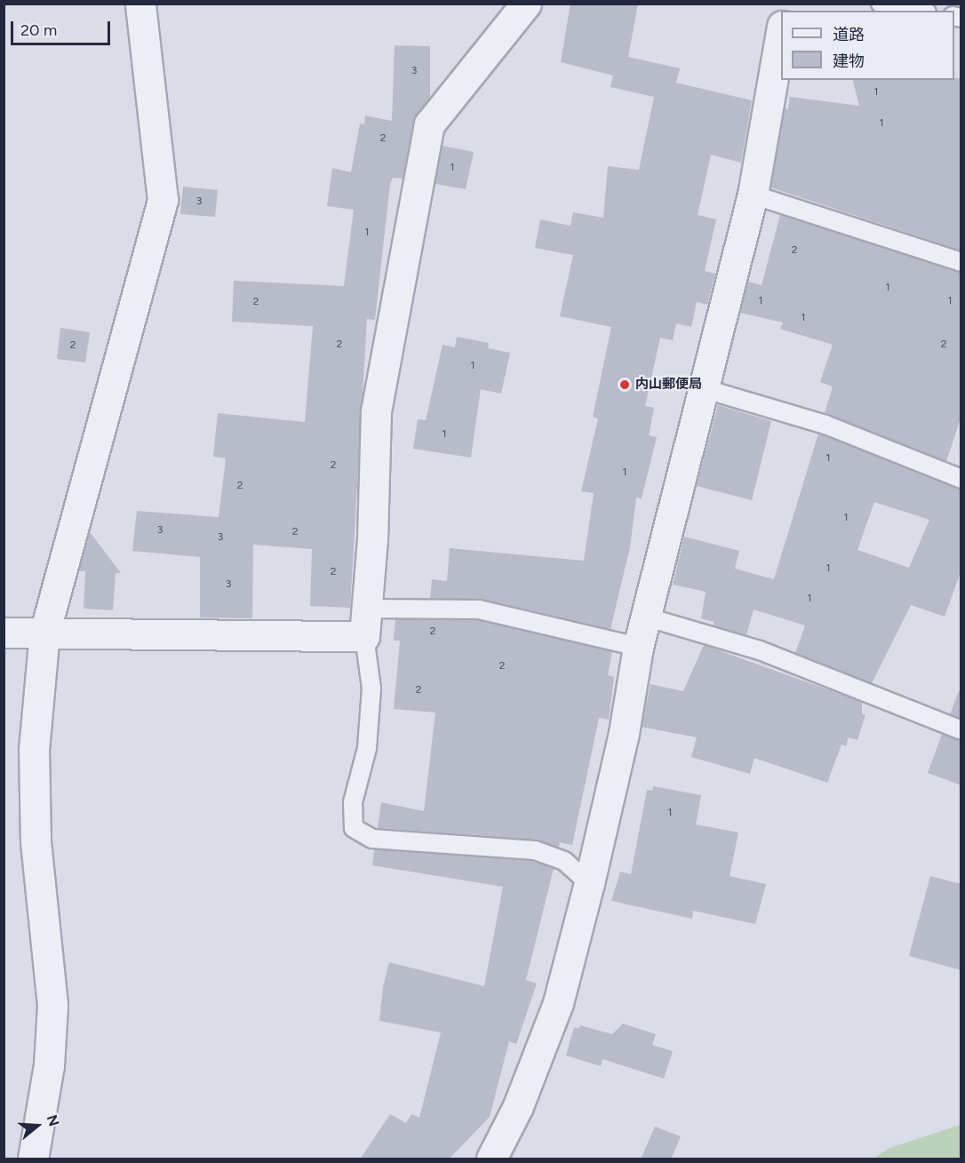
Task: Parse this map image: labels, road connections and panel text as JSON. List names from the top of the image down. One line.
{"places":["内山郵便局"],"house_numbers":["3","1","1","2","1","3","1","2","1","1","1","2","1","2","2","2","1","1","1","2","1","2","1","3","2","3","1","2","3","1","2","2","2","1"],"legend":["道路","建物"],"scale_bar":"20 m","north":"right"}
